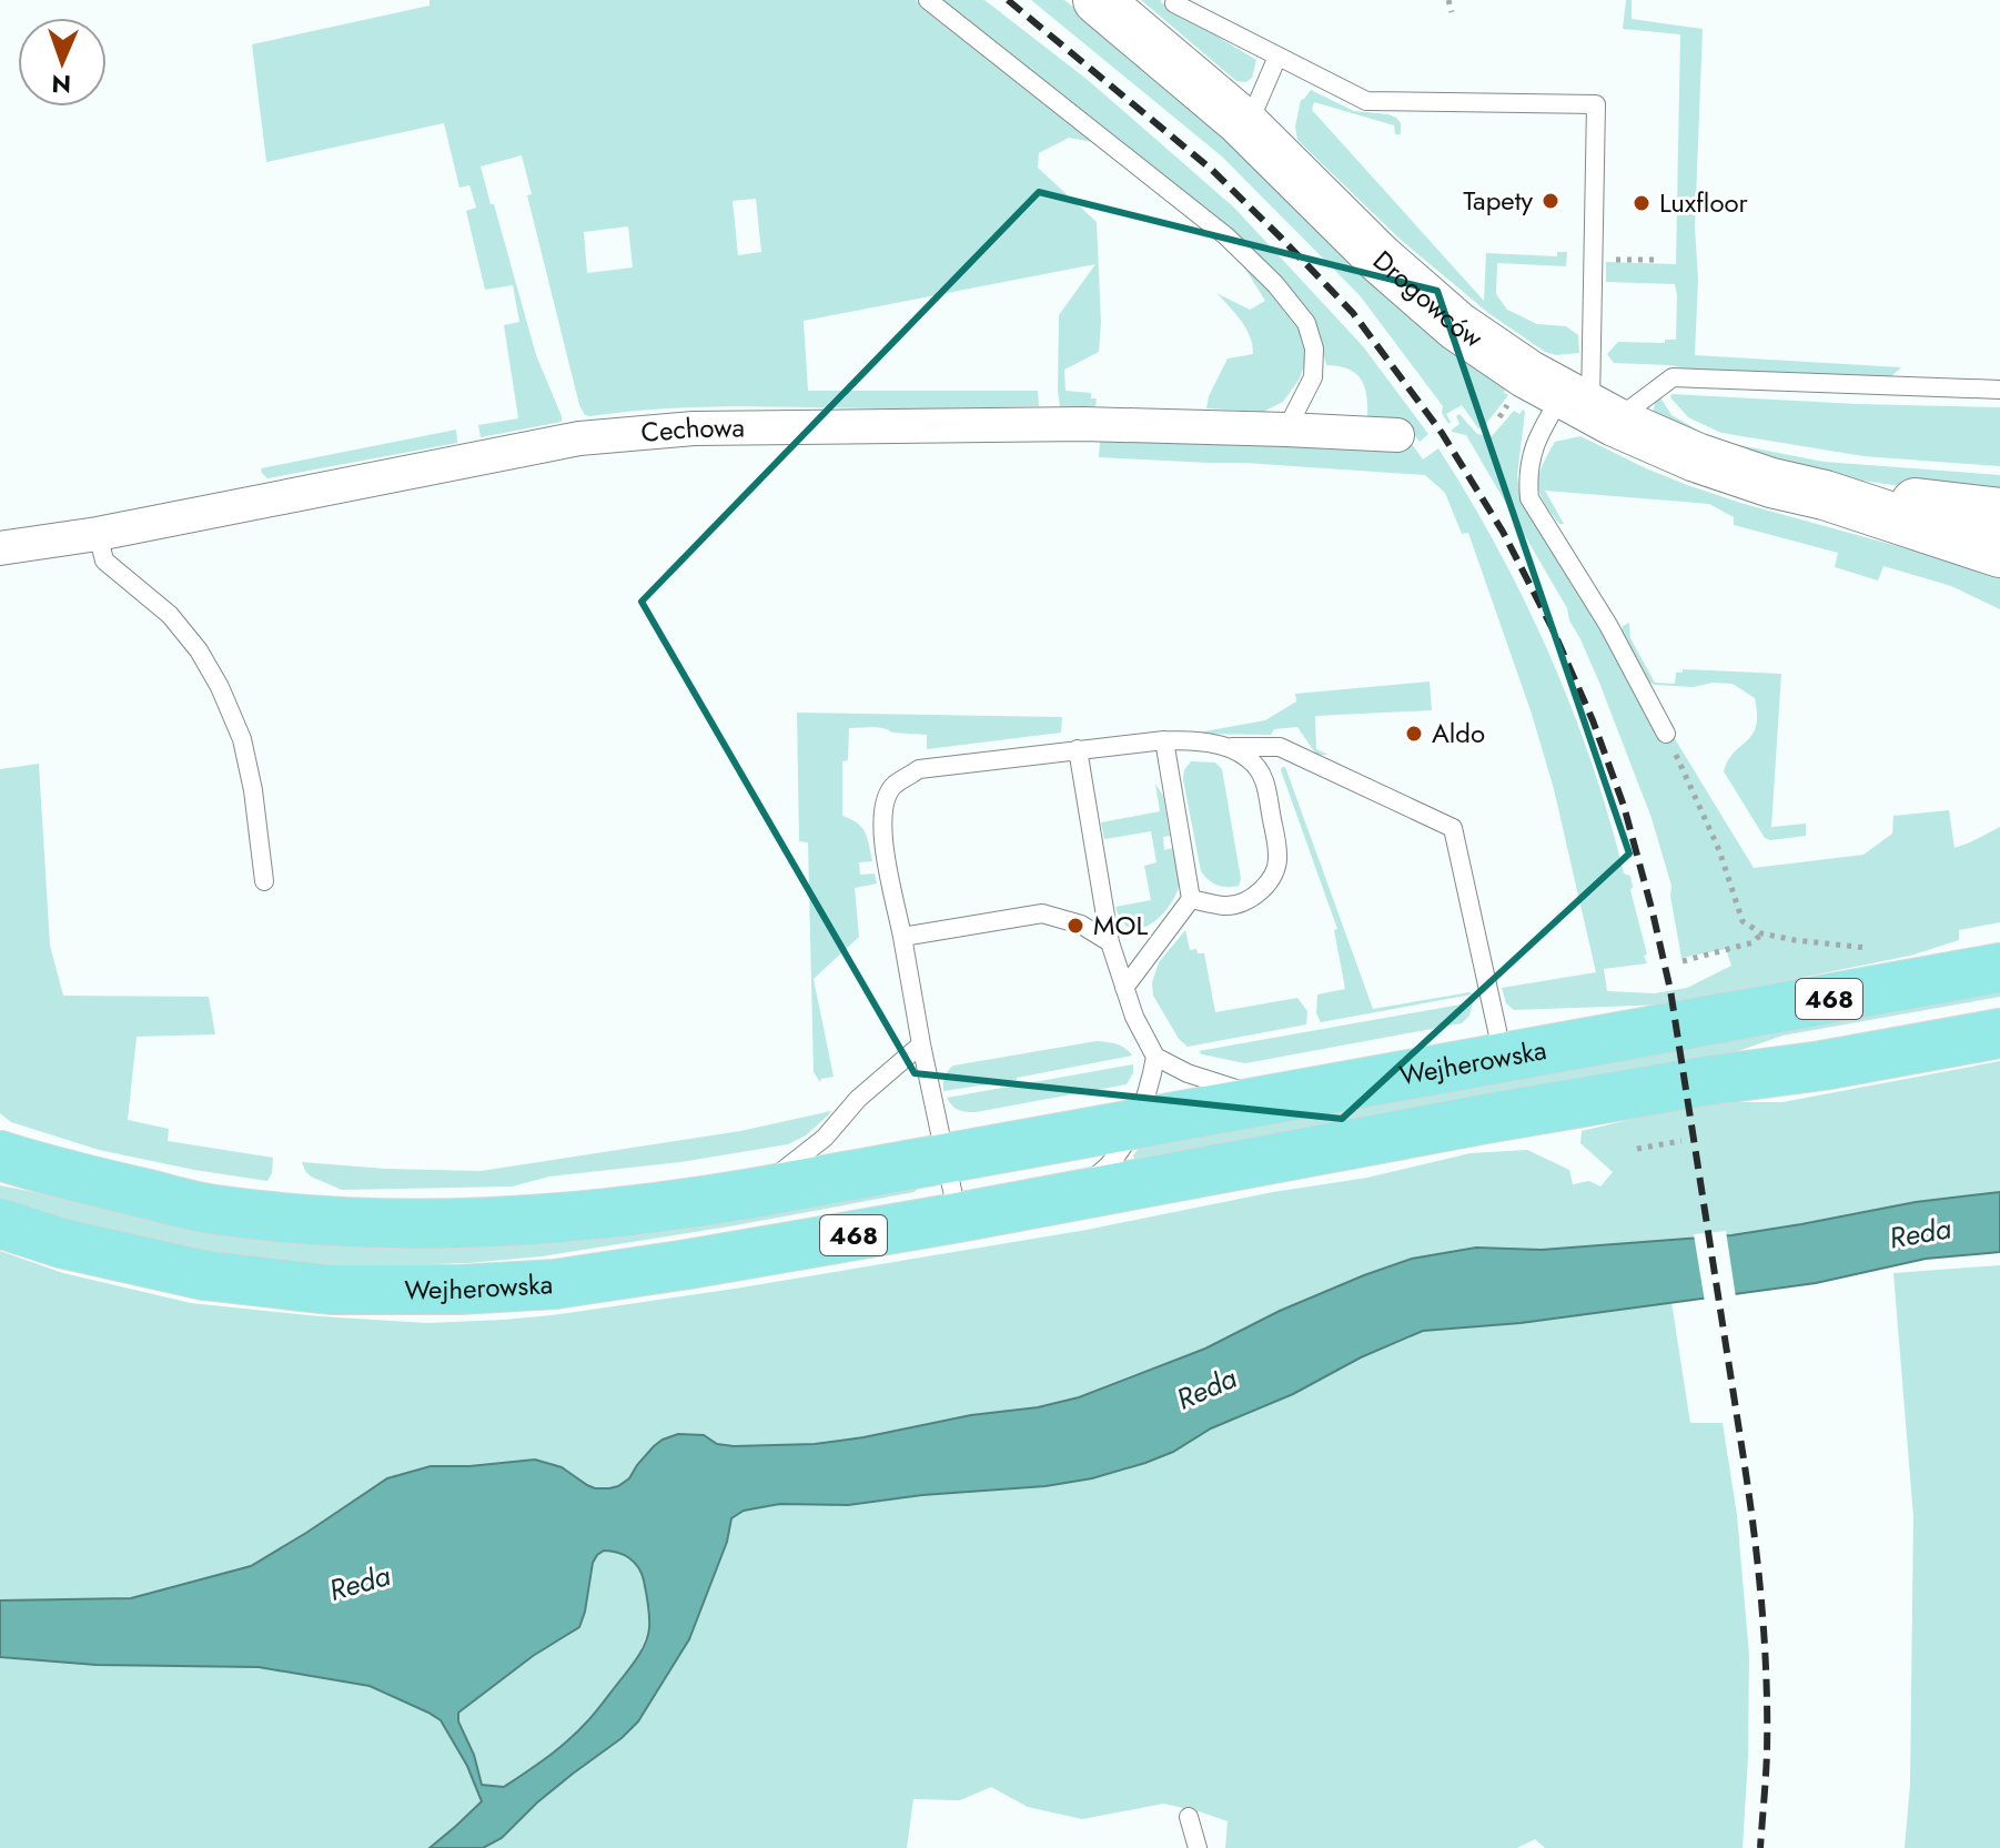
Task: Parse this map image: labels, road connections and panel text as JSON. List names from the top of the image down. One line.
{"streets":{"main road":["468","Wejherowska"],"street":["Drogowców","Cechowa"]},"water":["Reda"],"places":["Tapety","Luxfloor","Aldo","MOL"],"north":"bottom"}
